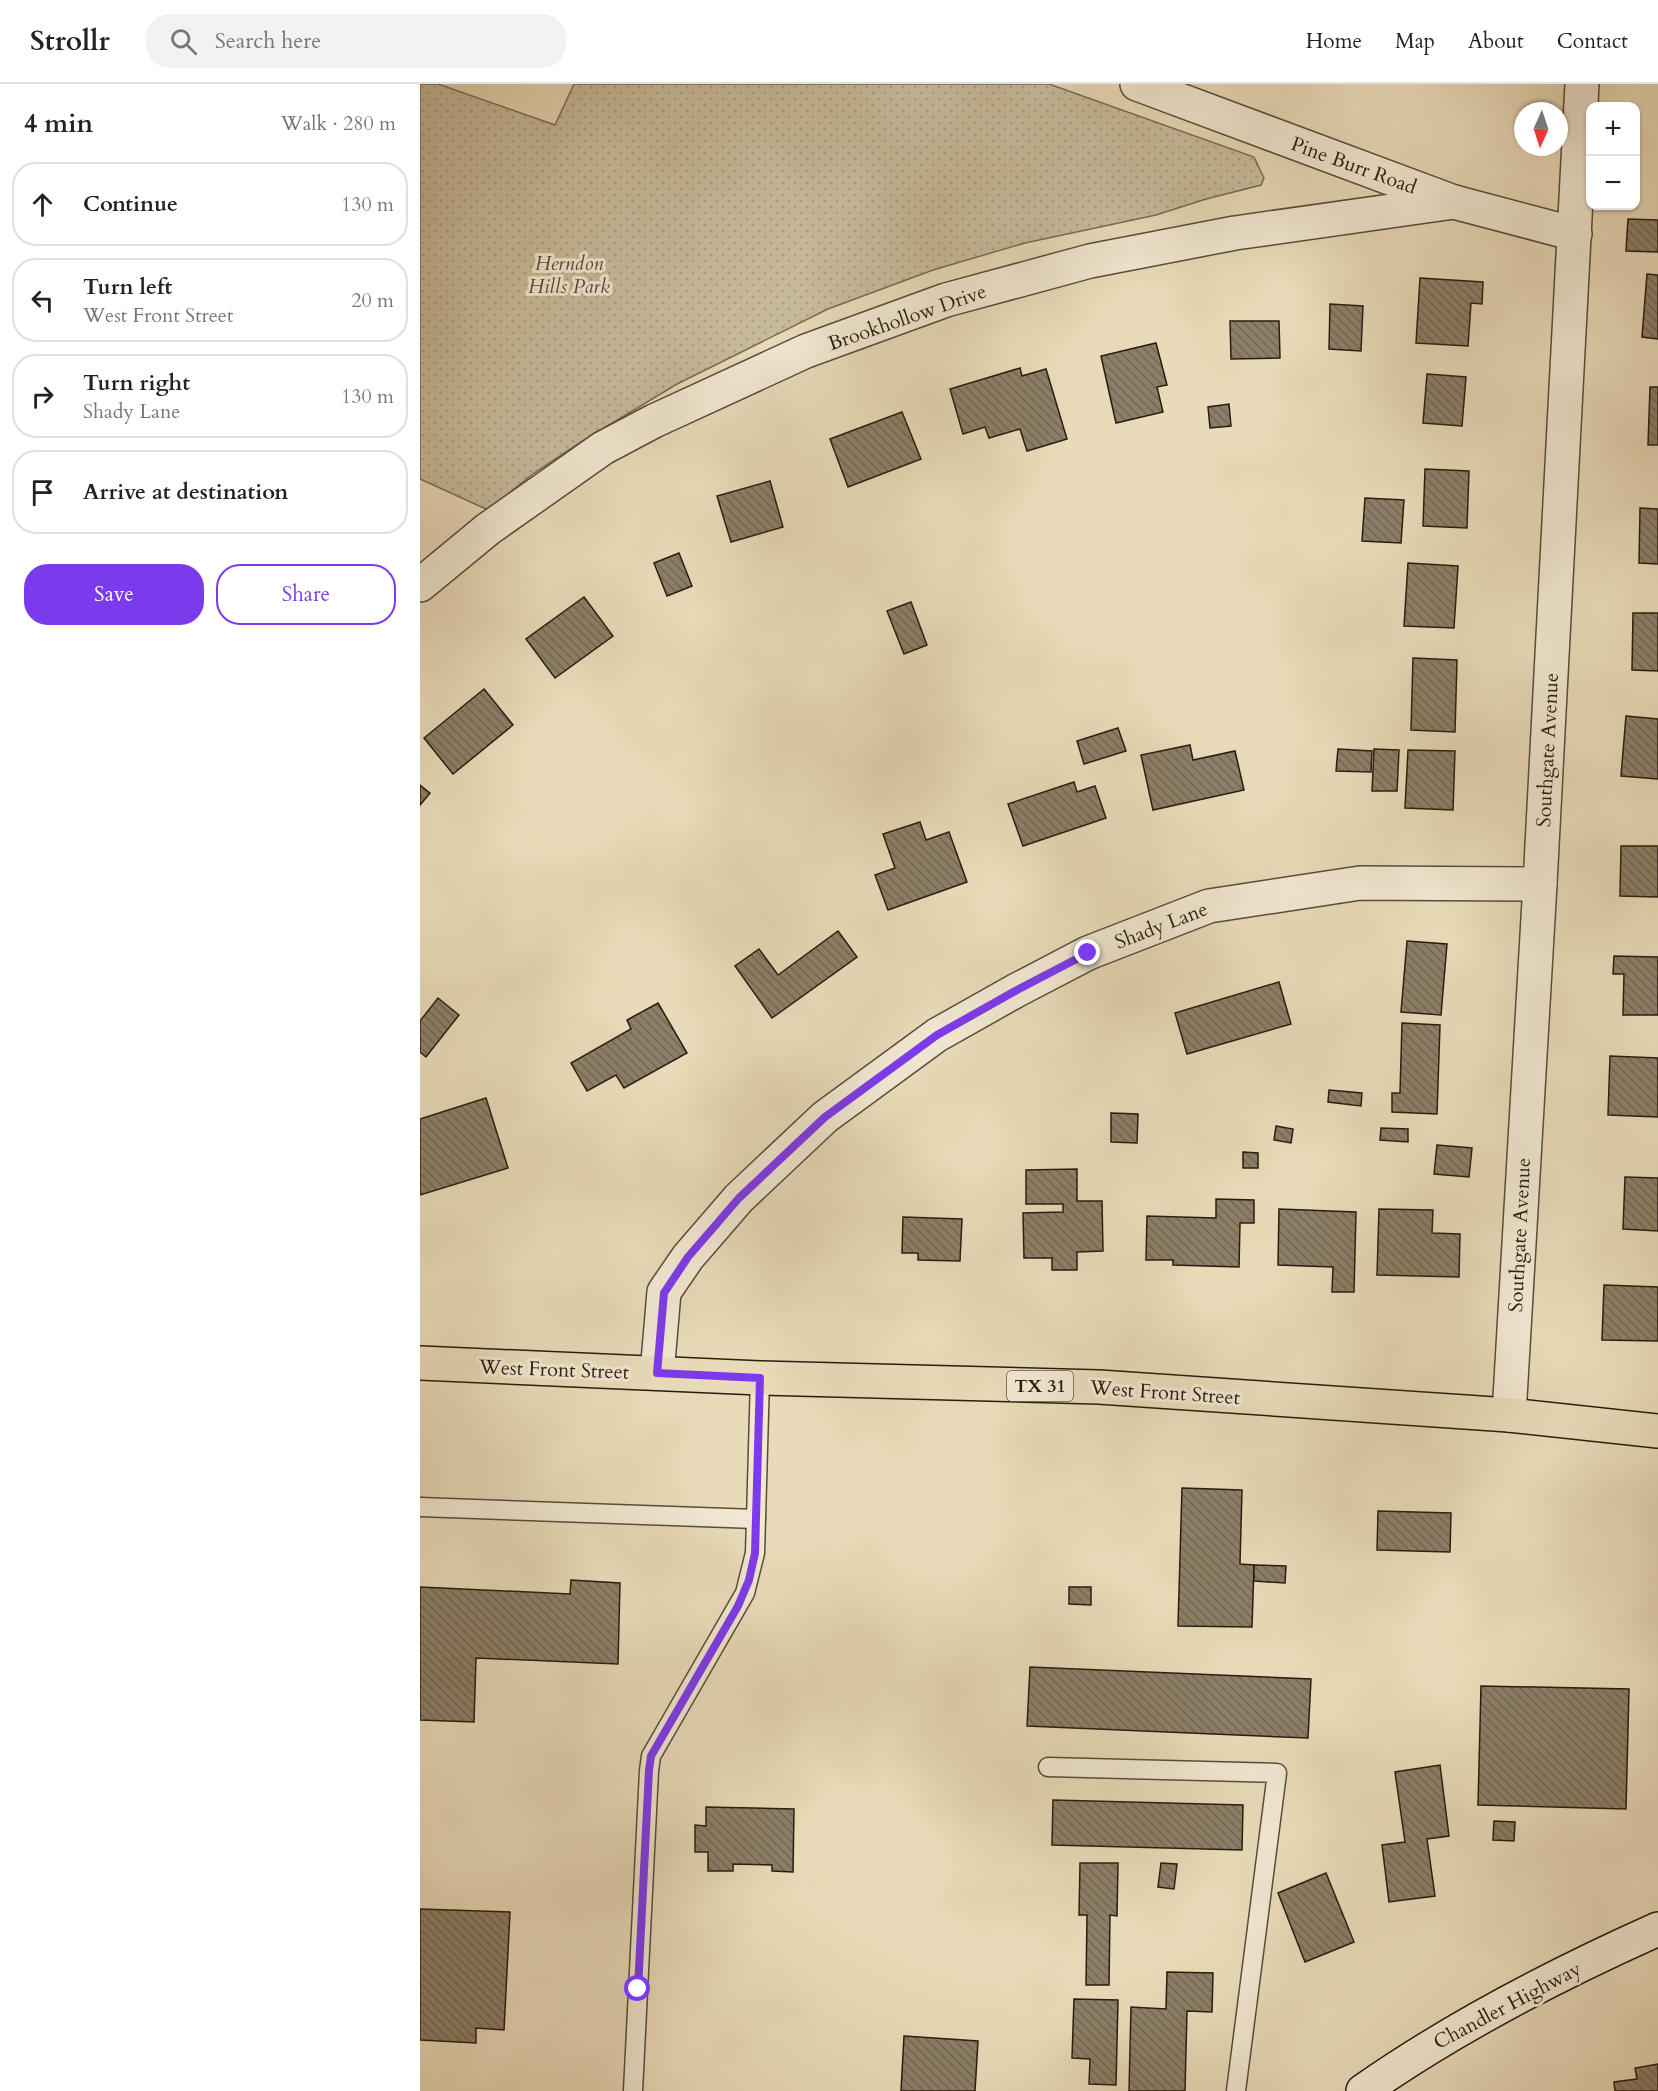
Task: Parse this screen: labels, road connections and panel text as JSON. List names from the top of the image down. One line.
{"streets":{"main road":["West Front Street","TX 31"],"street":["Pine Burr Road","Brookhollow Drive","Southgate Avenue","Shady Lane","Chandler Highway"]},"crossings":[["Pine Burr Road","Brookhollow Drive"],["Pine Burr Road","Southgate Avenue"],["Southgate Avenue","Shady Lane"],["Southgate Avenue","West Front Street"],["Shady Lane","West Front Street"]],"parks":["Herndon Hills Park"],"north":"bottom","page":{"header":"Strollr","search":"Search here","nav":["Home","Map","About","Contact"],"heading":["4 min","Walk · 280 m"],"map_buttons":["+","−"],"list":[["Continue","130 m"],["Turn left","West Front Street","20 m"],["Turn right","Shady Lane","130 m"],"Arrive at destination"],"buttons":["Save","Share"]}}
